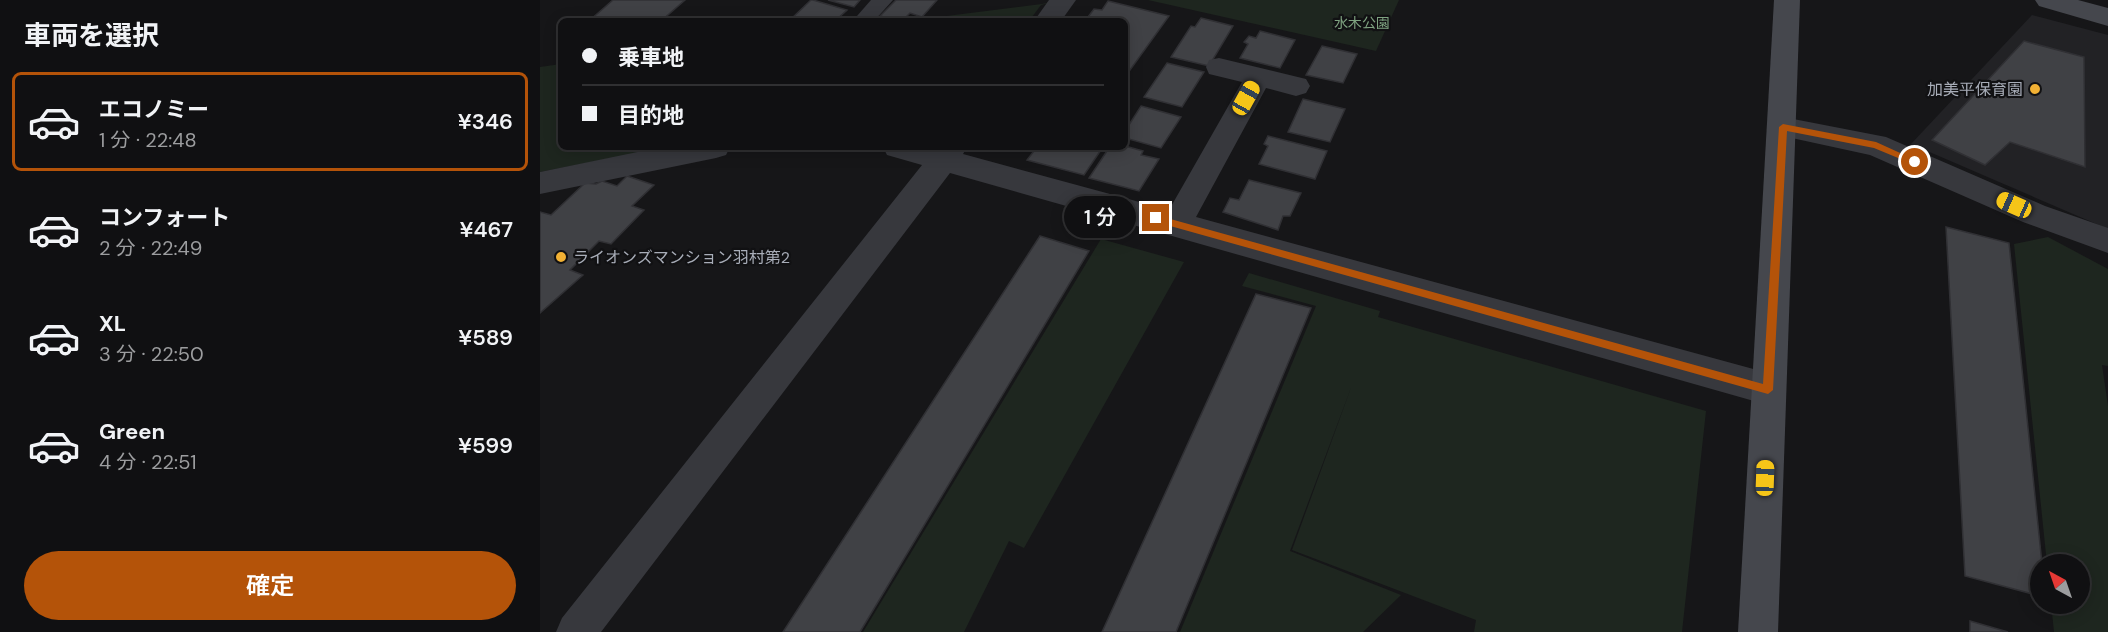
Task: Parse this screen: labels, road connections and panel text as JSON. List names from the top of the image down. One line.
{"parks":["水木公園"],"places":["加美平保育園","ライオンズマンション羽村第2"],"north":"top left","page":{"heading":"車両を選択","banner":["乗車地","目的地"],"list":[{"name":"エコノミー","note":"1 分 · 22:48","value":"¥346"},{"name":"コンフォート","note":"2 分 · 22:49","value":"¥467"},{"name":"XL","note":"3 分 · 22:50","value":"¥589"},{"name":"Green","note":"4 分 · 22:51","value":"¥599"}],"bubble":"1 分","buttons":"確定"}}
